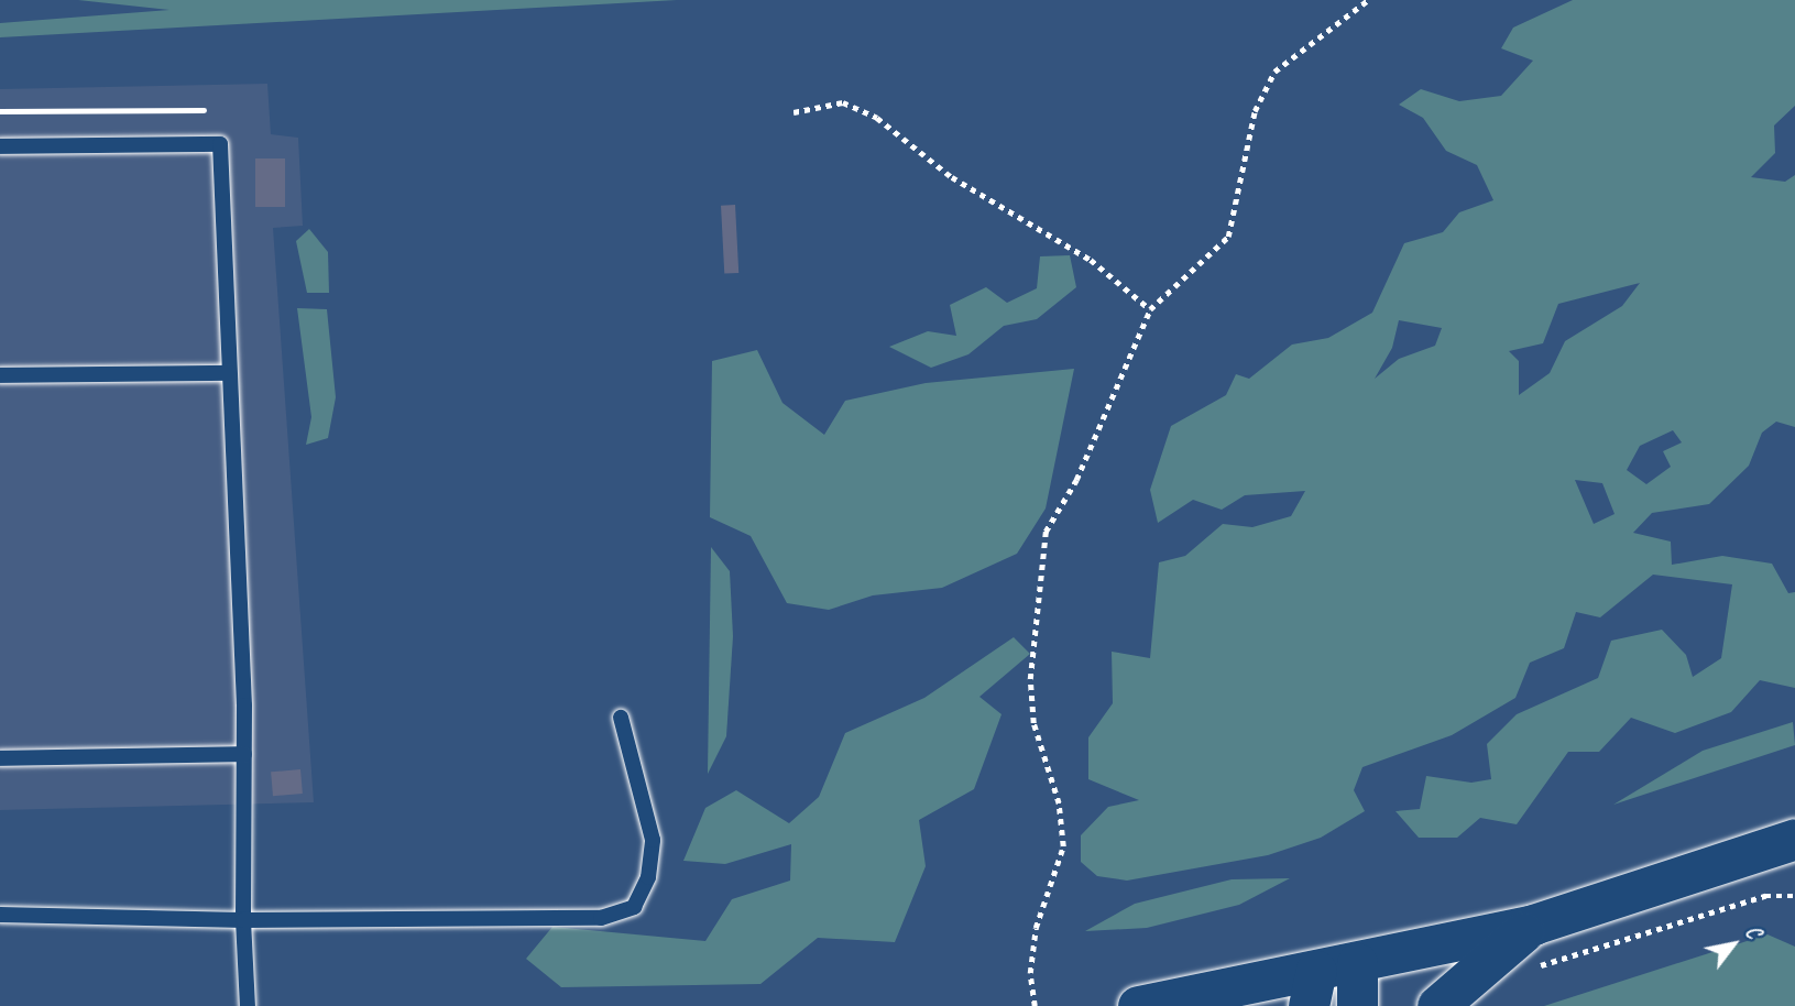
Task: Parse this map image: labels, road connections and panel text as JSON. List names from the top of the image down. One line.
{"north":"top right"}
